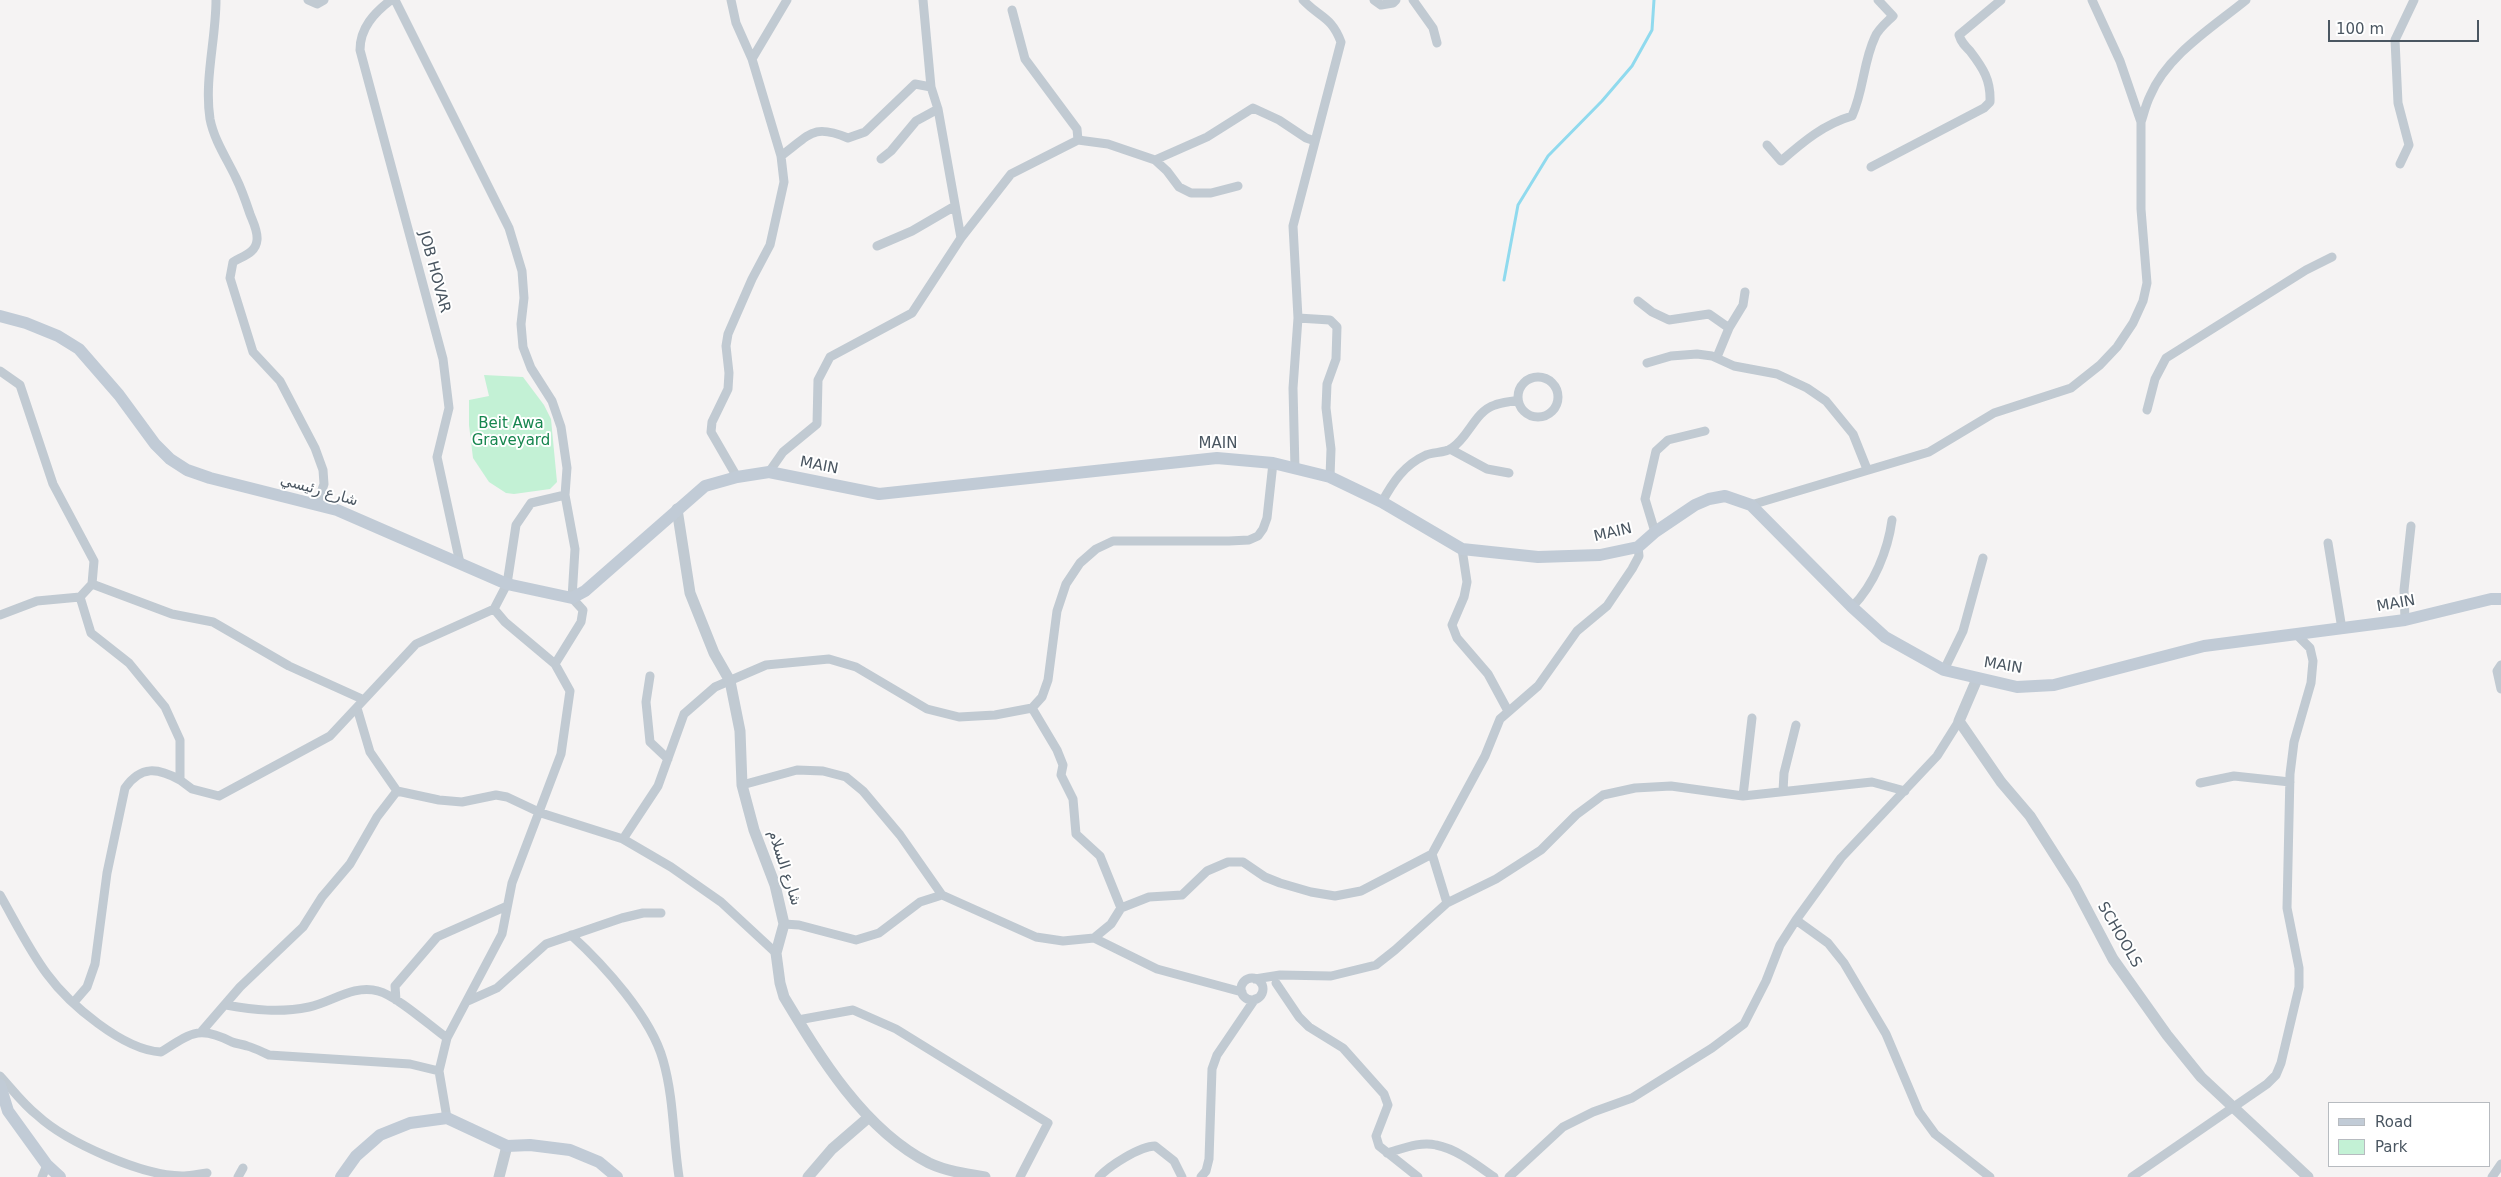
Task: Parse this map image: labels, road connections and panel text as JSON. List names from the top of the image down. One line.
{"streets":{"main road":["MAIN","شارع رئيسي"],"street":["JOB HOVAR","شارع السلام","SCHOOLS"]},"crossings":[["JOB HOVAR","شارع رئيسي"],["MAIN","شارع السلام"]],"parks":["Beit Awa Graveyard"],"legend":["Road","Park"],"scale_bar":"100 m"}
